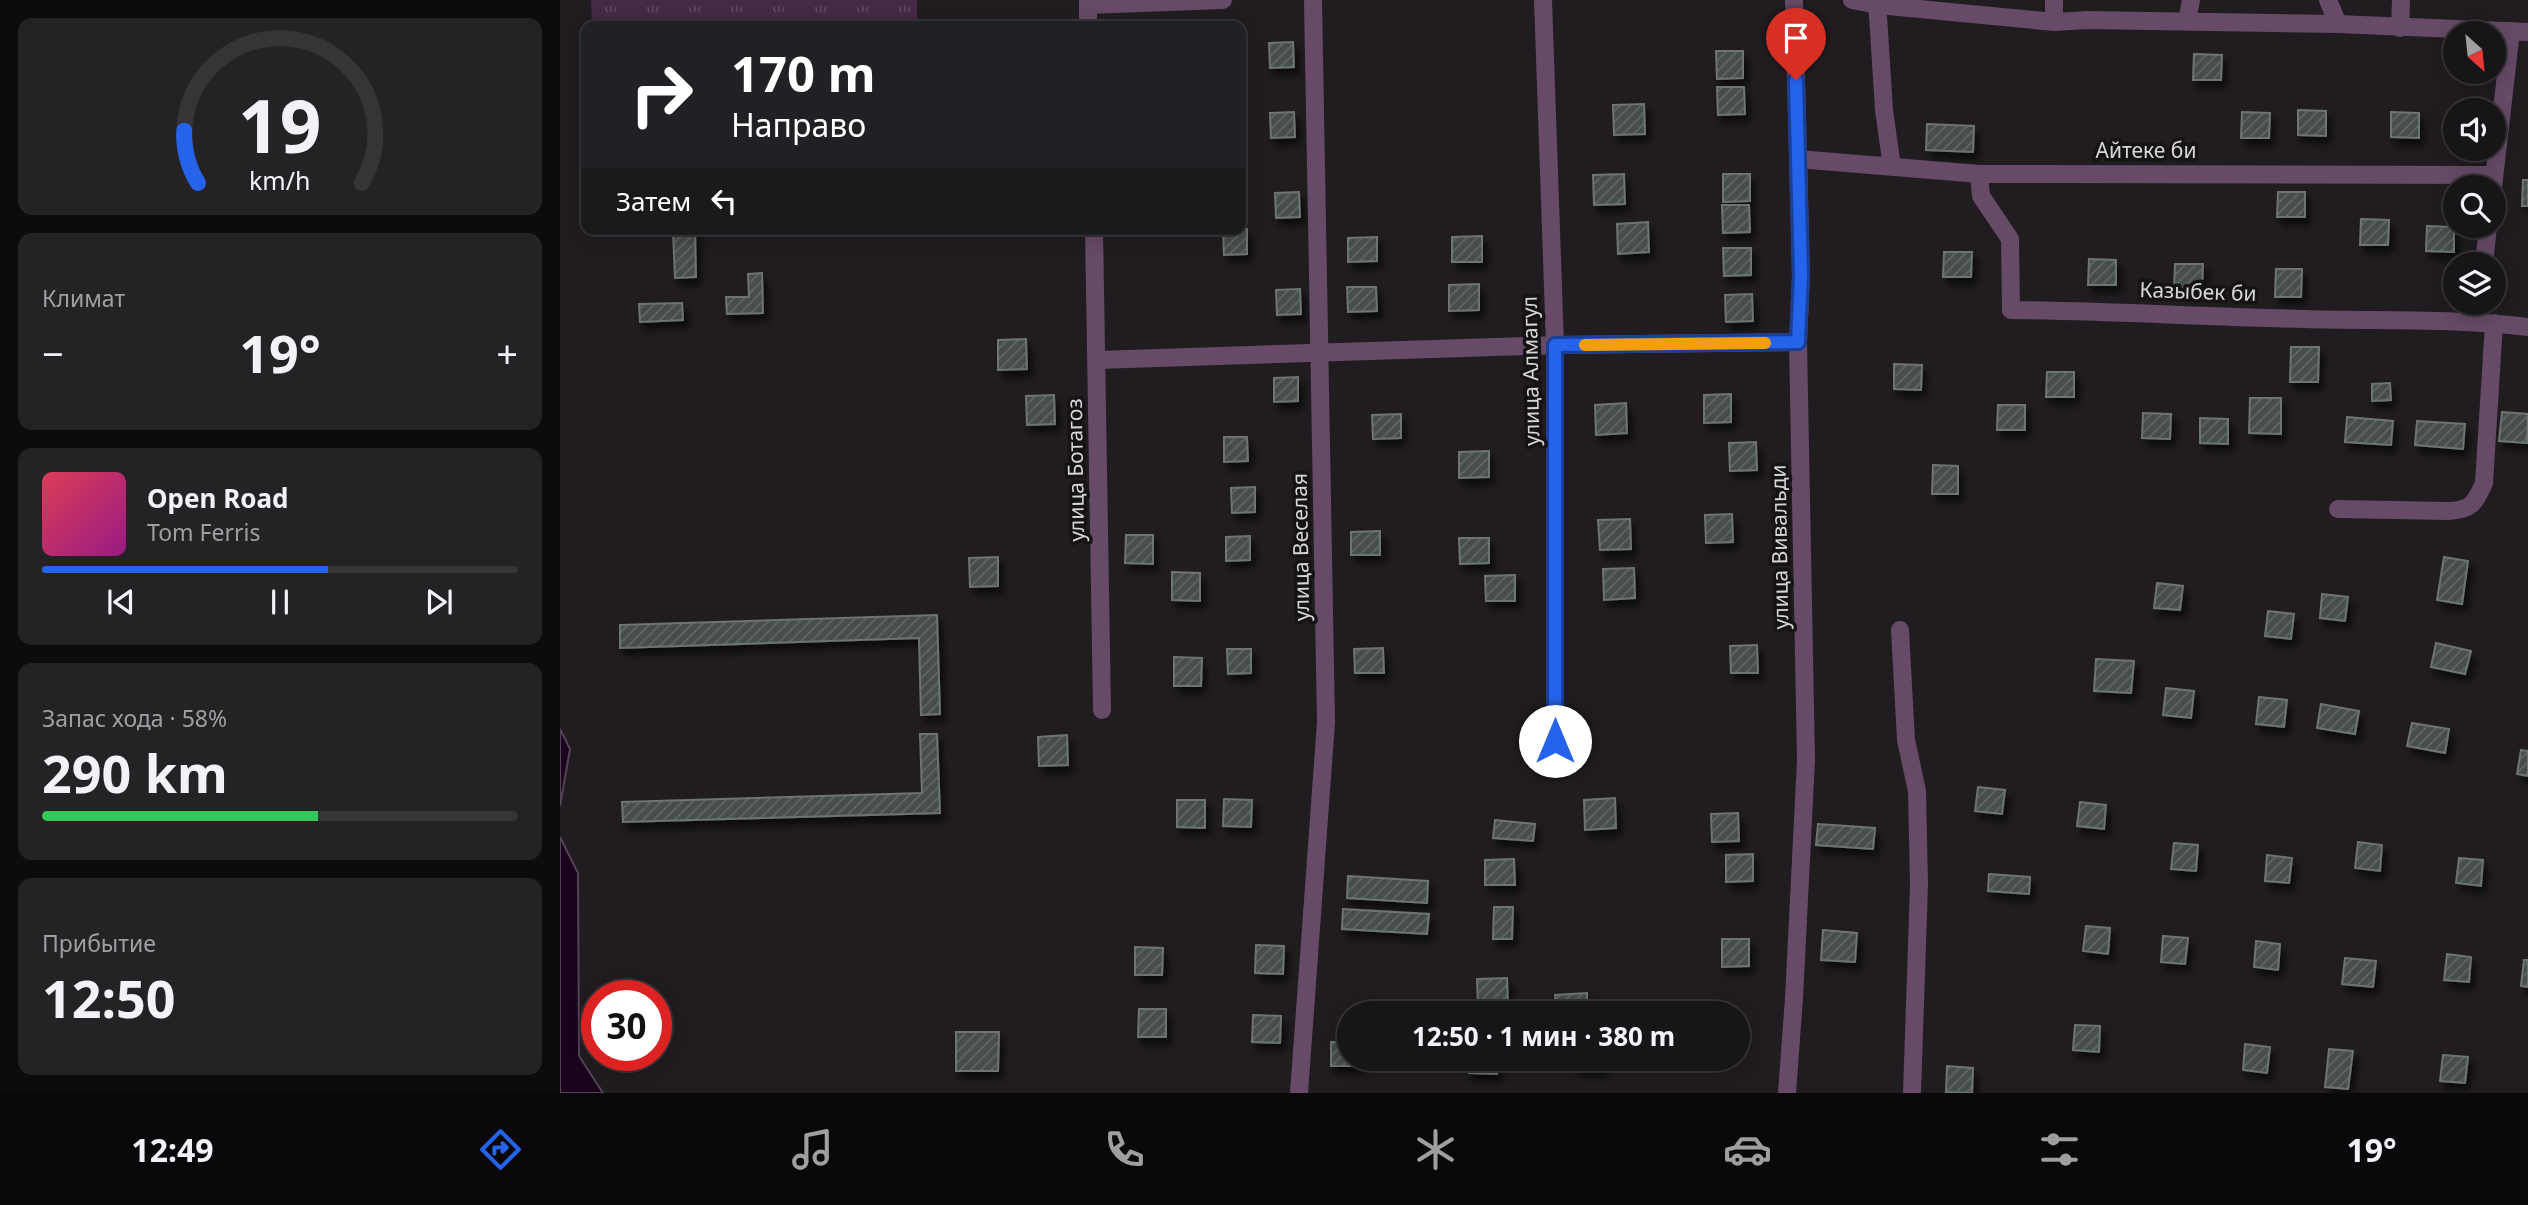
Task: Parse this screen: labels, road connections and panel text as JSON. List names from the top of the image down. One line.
{"streets":{"street":["Айтеке би","Казыбек би","улица Алмагул","улица Ботагоз","улица Веселая","улица Вивальди"]},"crossings":[["Айтеке би","Казыбек би"],["Айтеке би","улица Вивальди"]],"north":"bottom right","page":{"turn":["170 m","Направо"],"then":"Затем","tile":["Климат",["Запас хода · 58%","290 km"],["Прибытие","12:50"]],"heat":["−","19°","+"],"song":["Open Road","Tom Ferris"],"limit":"30","trip":"12:50 · 1 мин · 380 m","tabs":["12:49","19°"],"gauge":["19","km/h"]}}
